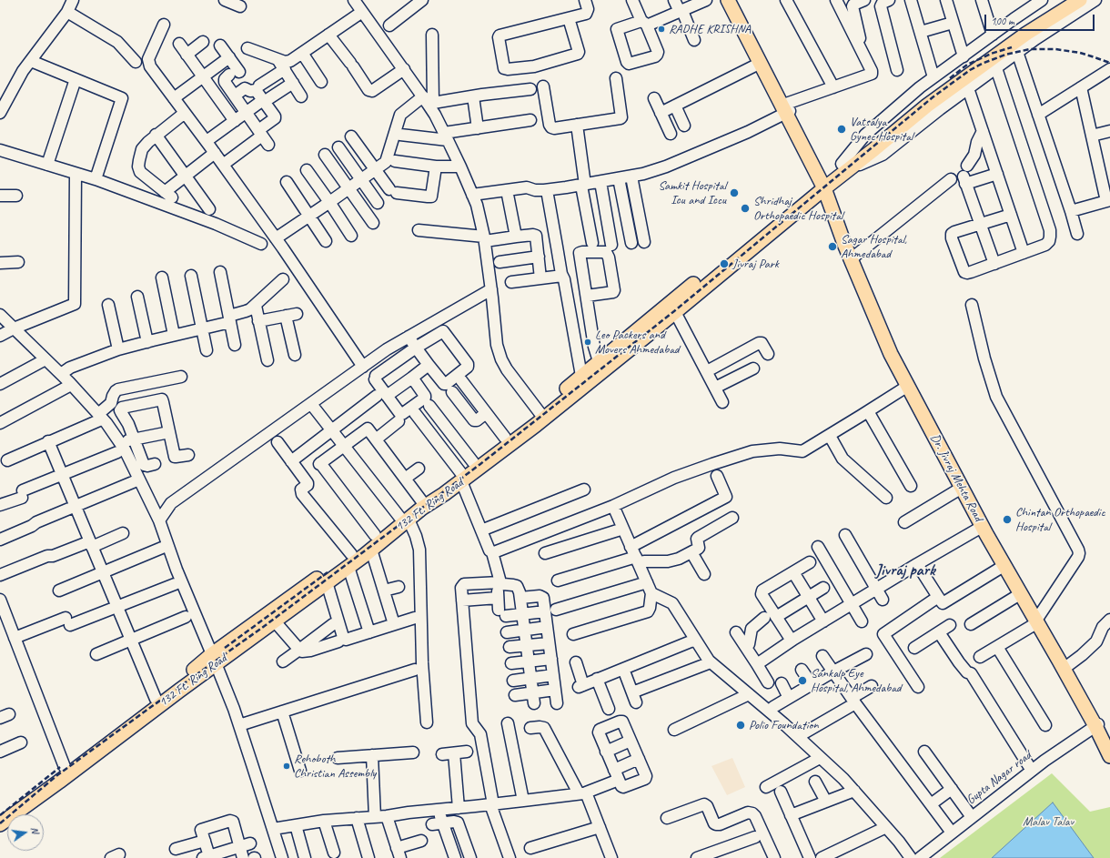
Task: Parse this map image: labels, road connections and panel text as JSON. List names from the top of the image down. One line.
{"streets":{"main road":["Dr. Jivraj Mehta Road","132 Ft. Ring Road"],"street":["Gupta Nagar road"]},"crossings":[["Dr. Jivraj Mehta Road","132 Ft. Ring Road"],["Dr. Jivraj Mehta Road","Gupta Nagar road"]],"districts":["Jivraj park"],"parks":["Malav Talav"],"places":["RADHE KRISHNA","Vatsalya Gynec Hospital","Samkit Hospital Icu and Iccu","Shridhaj Orthopaedic Hospital","Sagar Hospital, Ahmedabad","Jivraj Park","Leo Packers and Movers Ahmedabad","Chintan Orthopaedic Hospital","Sankalp Eye Hospital, Ahmedabad","Polio Foundation","Rehoboth Christian Assembly"],"scale_bar":"100 m","north":"right"}
